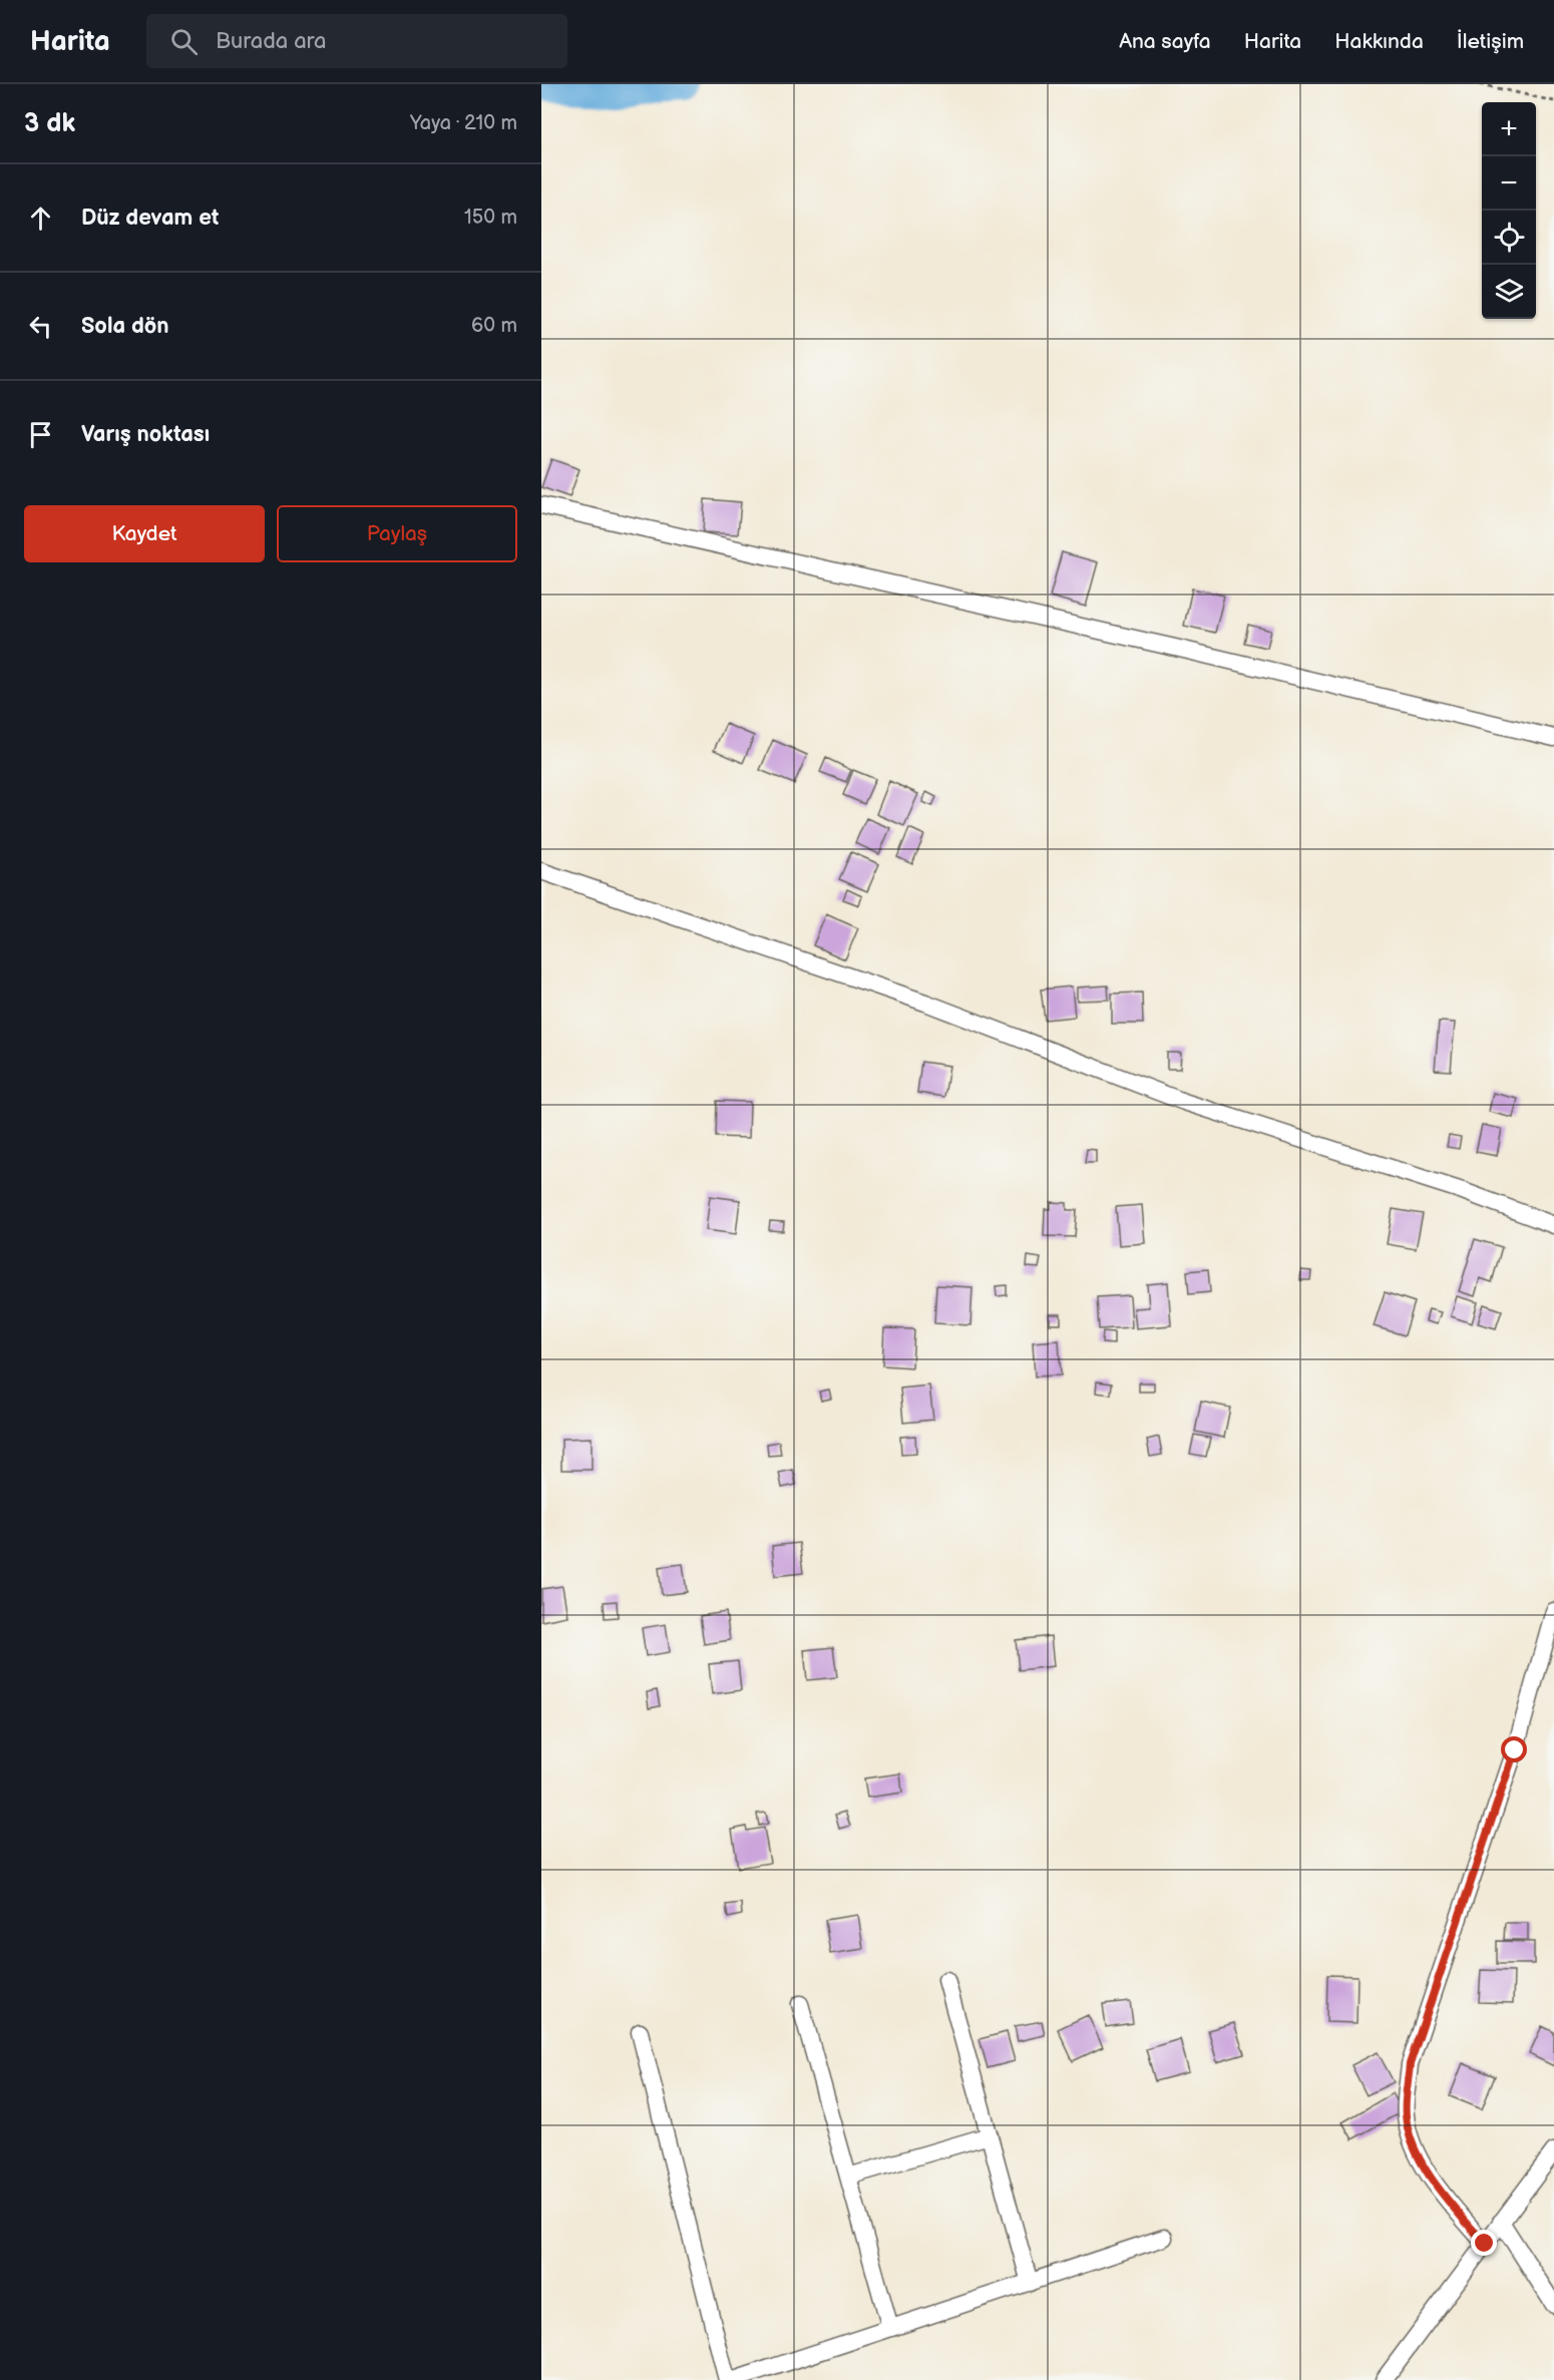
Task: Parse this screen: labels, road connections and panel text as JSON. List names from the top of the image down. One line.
{"page":{"header":"Harita","search":"Burada ara","nav":["Ana sayfa","Harita","Hakkında","İletişim"],"heading":["3 dk","Yaya · 210 m"],"map_buttons":["+","−"],"list":[["Düz devam et","150 m"],["Sola dön","60 m"],"Varış noktası"],"buttons":["Kaydet","Paylaş"]}}
